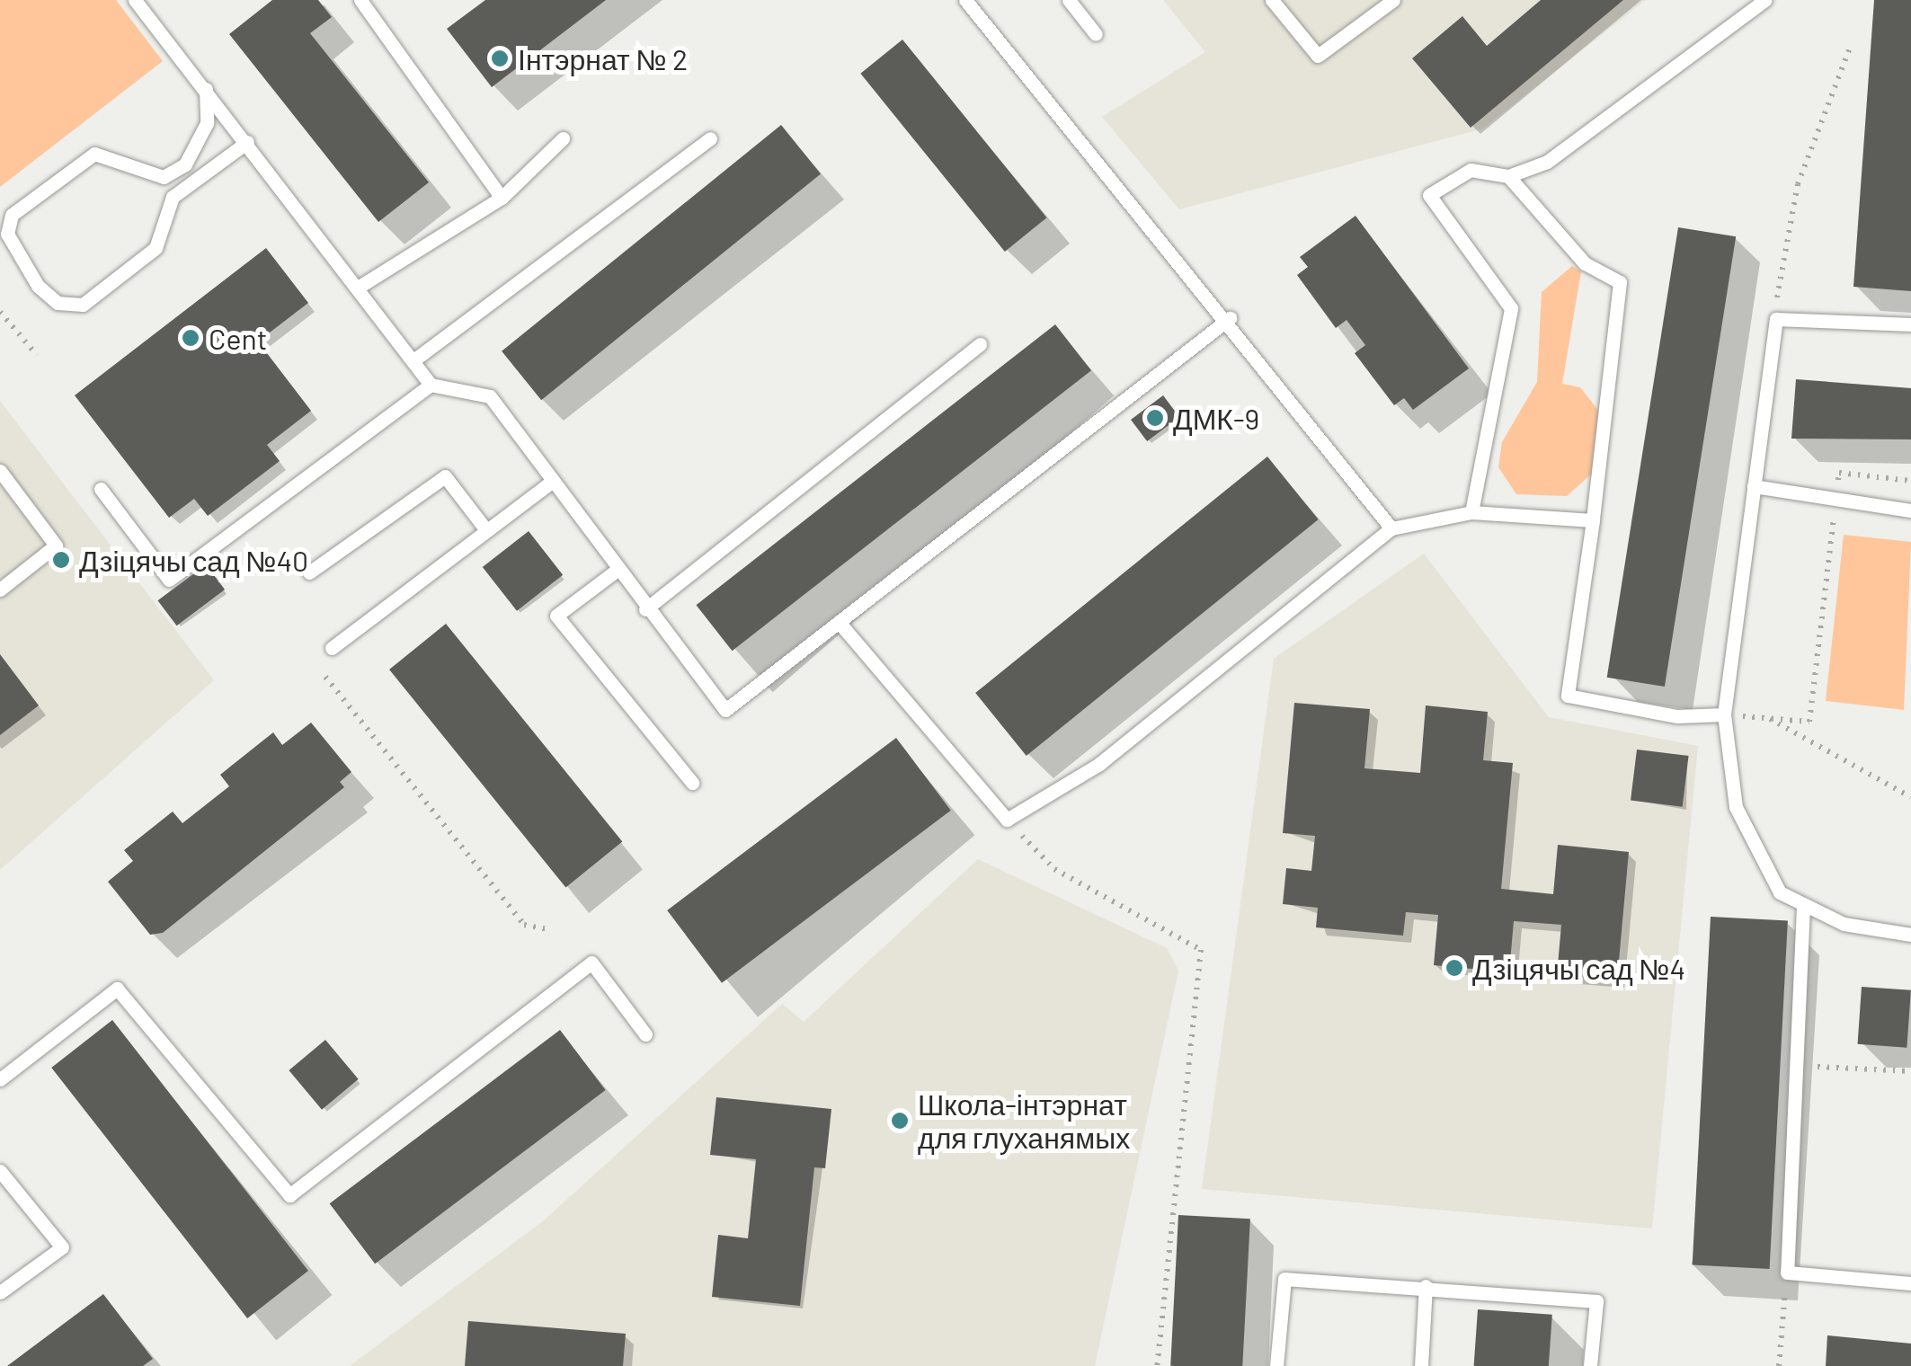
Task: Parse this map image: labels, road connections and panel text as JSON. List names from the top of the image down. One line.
{"places":["Інтэрнат № 2","Cent","ДМК-9","Дзіцячы сад №40","Дзіцячы сад №4","Школа-інтэрнат для глуханямых"]}
